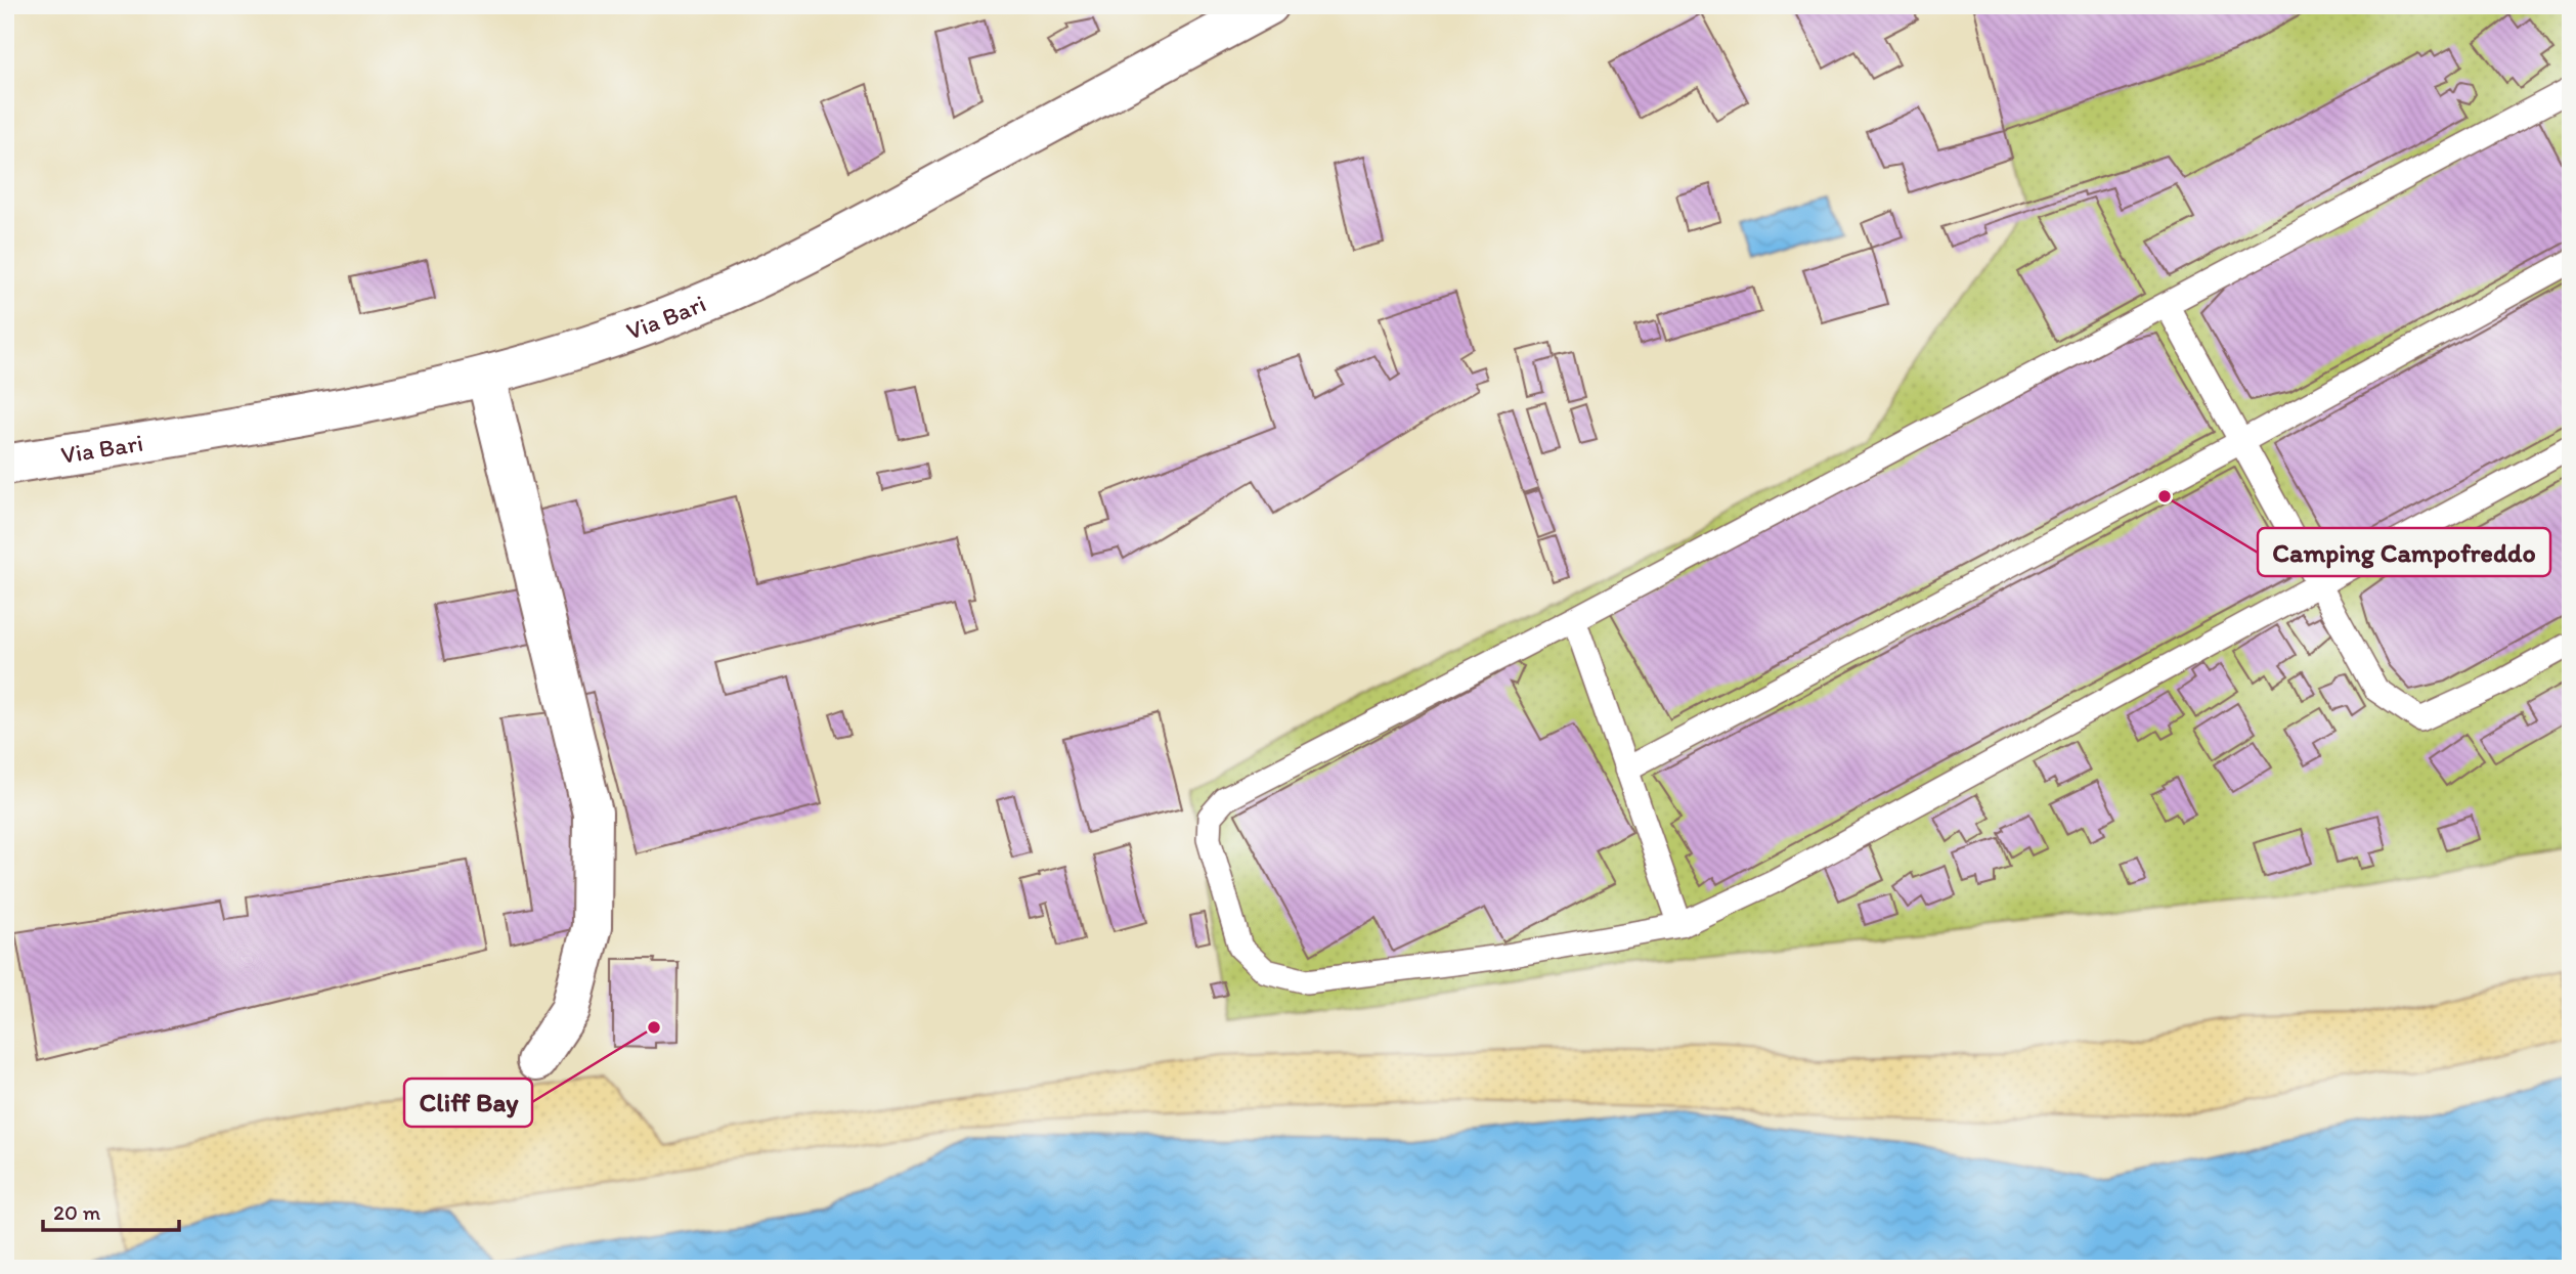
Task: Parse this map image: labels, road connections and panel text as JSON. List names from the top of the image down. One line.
{"streets":{"main road":["Via Bari"]},"places":["Camping Campofreddo","Cliff Bay"],"scale_bar":"20 m"}
